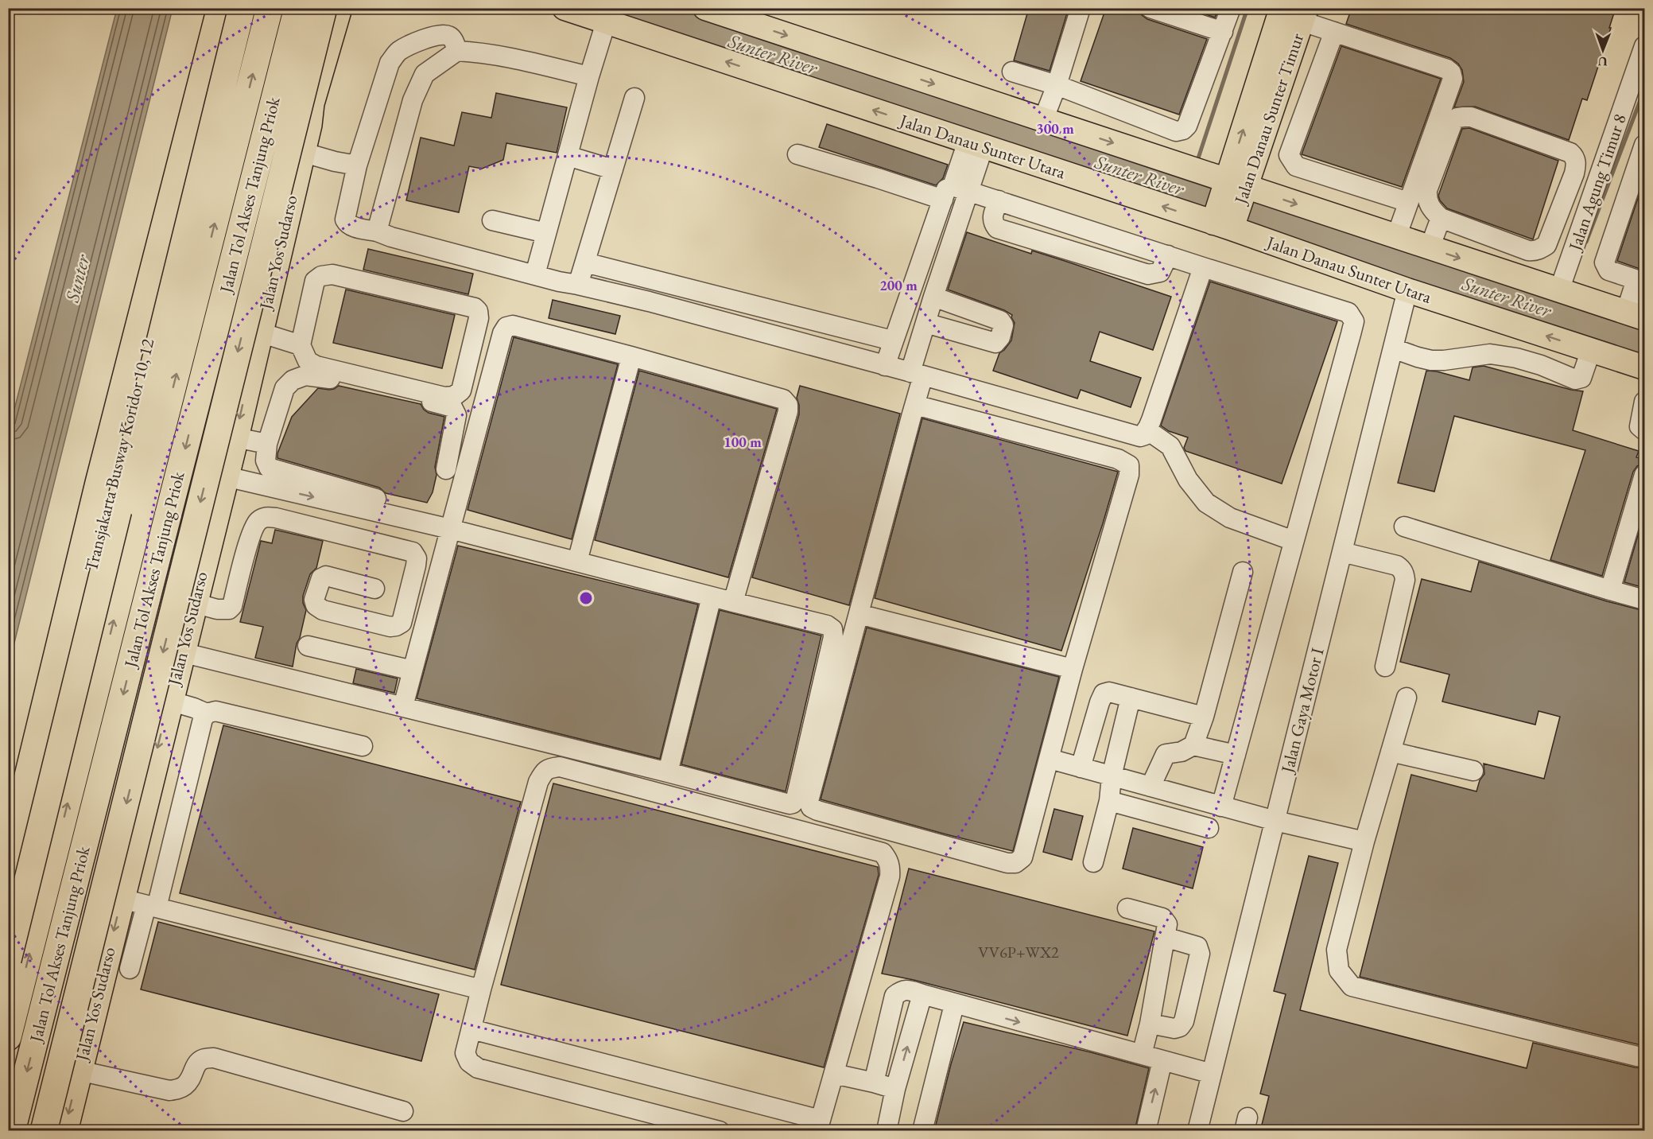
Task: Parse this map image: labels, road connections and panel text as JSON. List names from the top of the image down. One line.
{"streets":{"highway":["Jalan Tol Akses Tanjung Priok","Jalan Yos Sudarso"],"main road":["Jalan Danau Sunter Timur","Jalan Danau Sunter Utara"],"street":["Jalan Agung Timur 8","Transjakarta Busway Koridor 10, 12","Jalan Gaya Motor I"]},"crossings":[["Jalan Danau Sunter Timur","Jalan Danau Sunter Utara"],["Jalan Danau Sunter Utara","Jalan Agung Timur 8"],["Jalan Danau Sunter Utara","Jalan Gaya Motor I"]],"water":["Sunter River","Sunter"],"house_numbers":["VV6P+WX2"],"north":"bottom","rings":["300 m","200 m","100 m"]}
